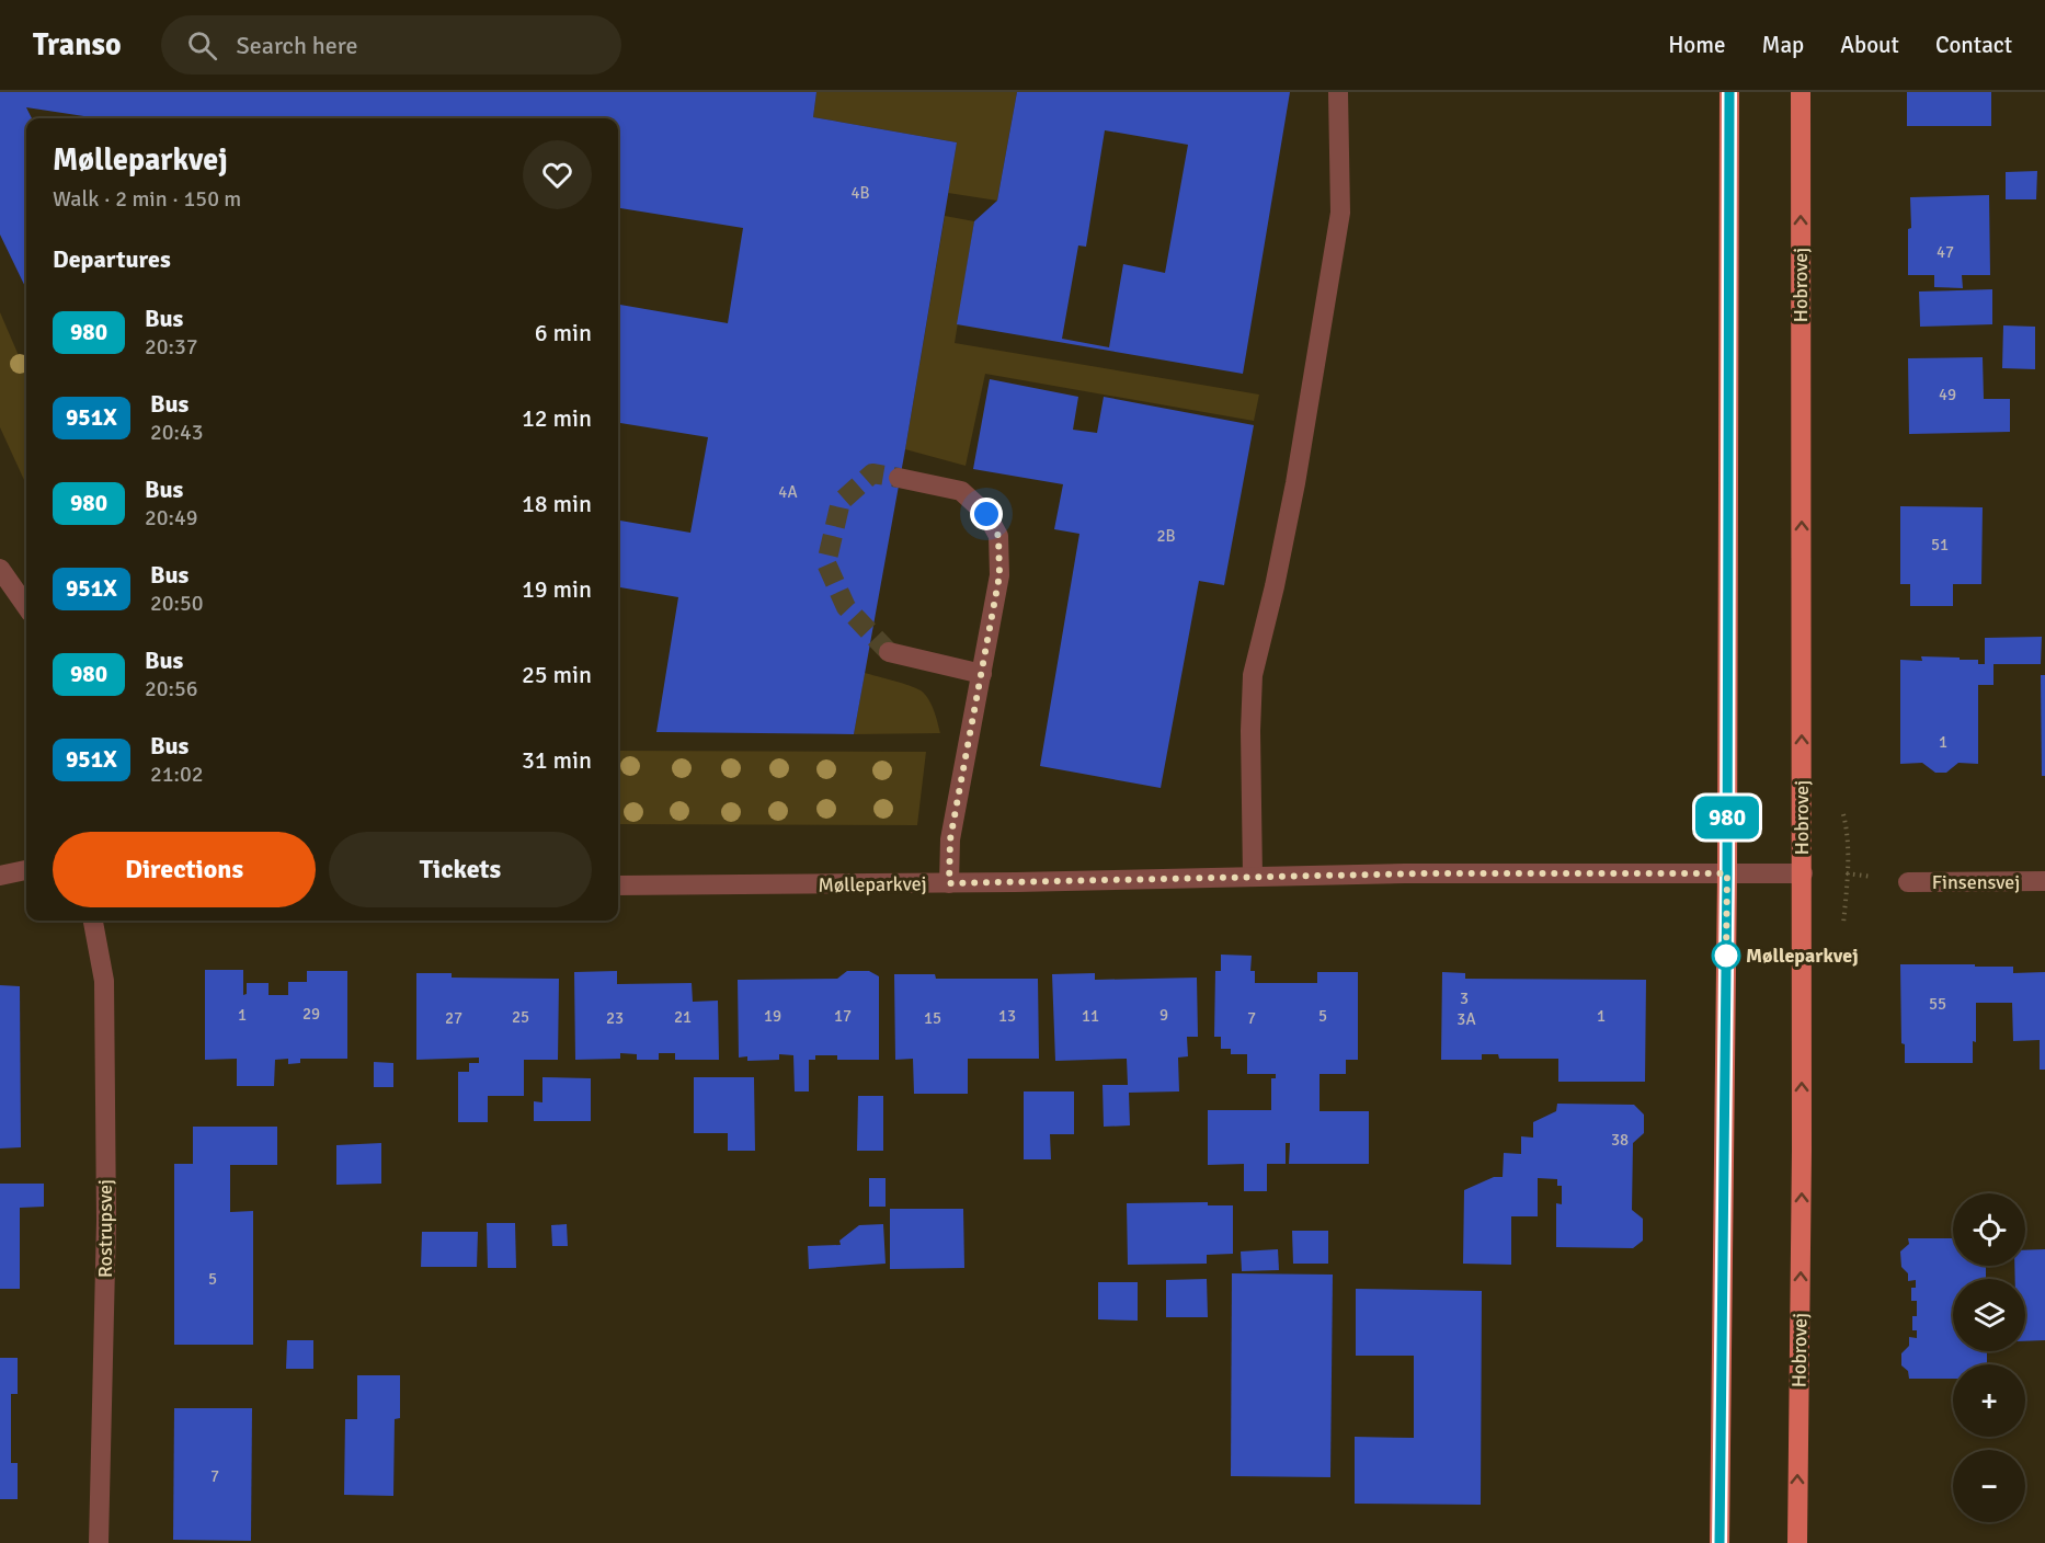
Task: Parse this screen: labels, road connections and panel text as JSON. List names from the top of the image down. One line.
{"streets":{"main road":["Hobrovej"],"street":["Finsensvej","Mølleparkvej","Rostrupsvej"]},"crossings":[["Hobrovej","Mølleparkvej"]],"places":["Mølleparkvej"],"lines":["bus line 980"],"house_numbers":["4B","47","49","4A","2B","51","1","3","55","29","1","9","19","17","13","11","5","1","25","21","27","23","15","7","3A","38","5","7"],"page":{"header":"Transo","search":"Search here","nav":["Home","Map","About","Contact"],"on_map":"980","heading":[["Mølleparkvej","Walk · 2 min · 150 m"],"Departures"],"list":[{"mark":"980","name":"Bus","note":"20:37","value":"6 min"},{"mark":"951X","name":"Bus","note":"20:43","value":"12 min"},{"mark":"980","name":"Bus","note":"20:49","value":"18 min"},{"mark":"951X","name":"Bus","note":"20:50","value":"19 min"},{"mark":"980","name":"Bus","note":"20:56","value":"25 min"},{"mark":"951X","name":"Bus","note":"21:02","value":"31 min"}],"buttons":["Directions","Tickets"],"map_buttons":["+","−"]}}
